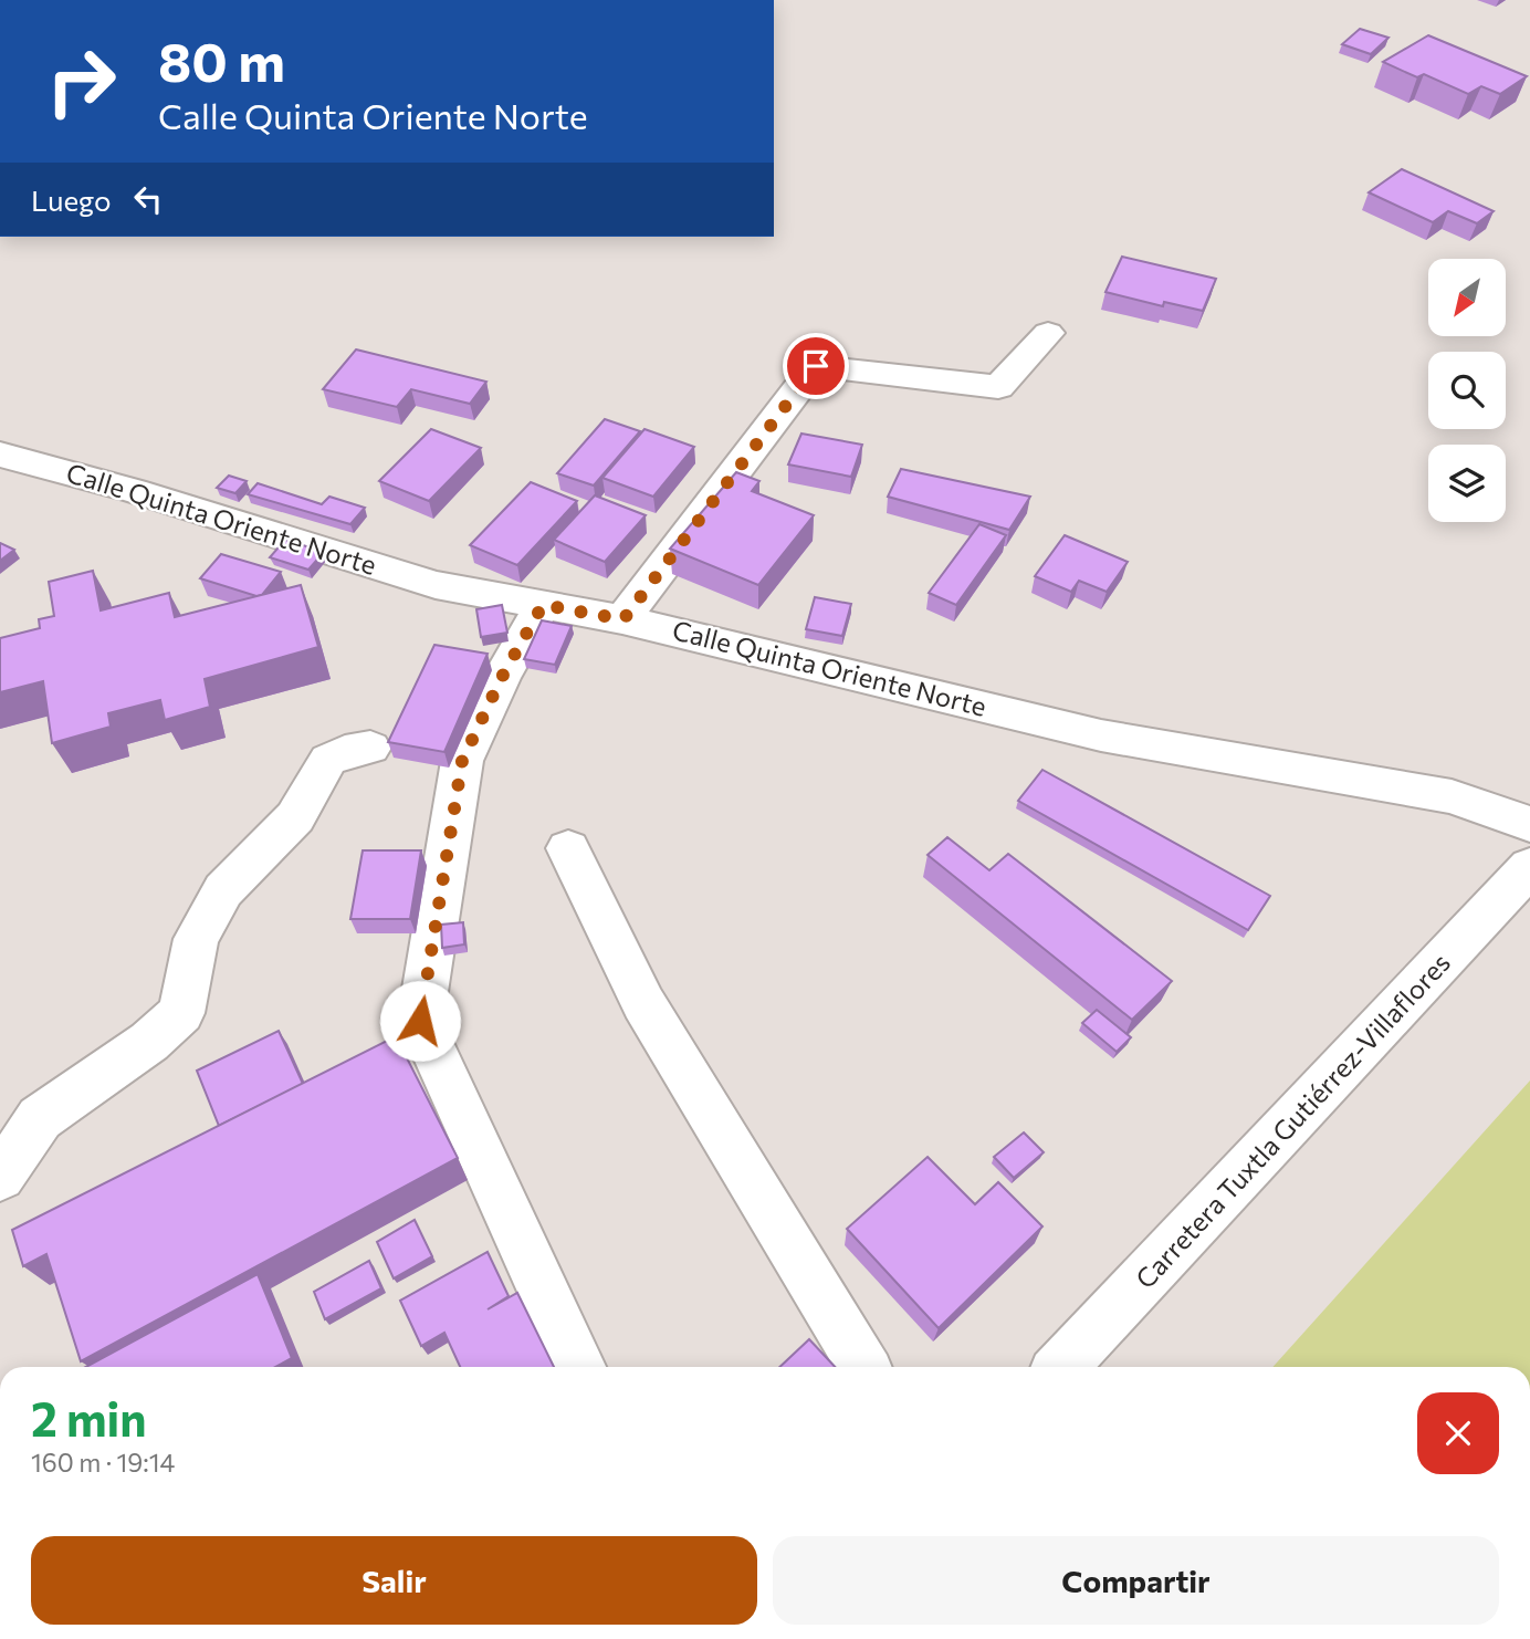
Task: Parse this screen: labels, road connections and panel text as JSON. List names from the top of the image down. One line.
{"streets":{"street":["Calle Quinta Oriente Norte","Carretera Tuxtla Gutiérrez-Villaflores"]},"north":"bottom left","page":{"turn":["80 m","Calle Quinta Oriente Norte"],"then":"Luego","heading":["2 min","160 m · 19:14"],"buttons":["Salir","Compartir"]}}
